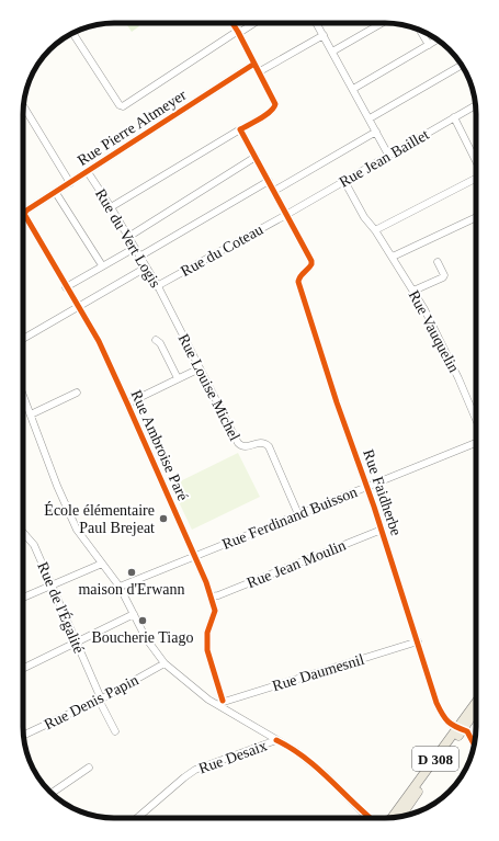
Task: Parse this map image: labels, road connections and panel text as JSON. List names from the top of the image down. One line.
{"streets":{"main road":["D 308"],"street":["Rue Pierre Altmeyer","Rue Jean Baillet","Rue du Vert Logis","Rue du Coteau","Rue Vauquelin","Rue Louise Michel","Rue Ambroise Paré","Rue Faidherbe","Rue Ferdinand Buisson","Rue Jean Moulin","Rue de l'Égalité","Rue Daumesnil","Rue Denis Papin","Rue Desaix"]},"crossings":[["Rue Pierre Altmeyer","Rue du Vert Logis"],["Rue Pierre Altmeyer","Rue Ambroise Paré"],["Rue Jean Baillet","Rue du Coteau"],["Rue Jean Baillet","Rue Vauquelin"],["Rue Jean Baillet","Rue Faidherbe"],["Rue du Vert Logis","Rue du Coteau"],["Rue du Vert Logis","Rue Louise Michel"],["Rue du Coteau","Rue Faidherbe"],["Rue Louise Michel","Rue Ferdinand Buisson"],["Rue Ambroise Paré","Rue Ferdinand Buisson"],["Rue Ambroise Paré","Rue Jean Moulin"],["Rue Ambroise Paré","Rue Daumesnil"],["Rue Faidherbe","Rue Ferdinand Buisson"],["Rue Faidherbe","Rue Jean Moulin"],["Rue Faidherbe","Rue Daumesnil"],["Rue Faidherbe","D 308"],["Rue de l'Égalité","Rue Denis Papin"]],"places":["École élémentaire Paul Brejeat","maison d'Erwann","Boucherie Tiago"]}
